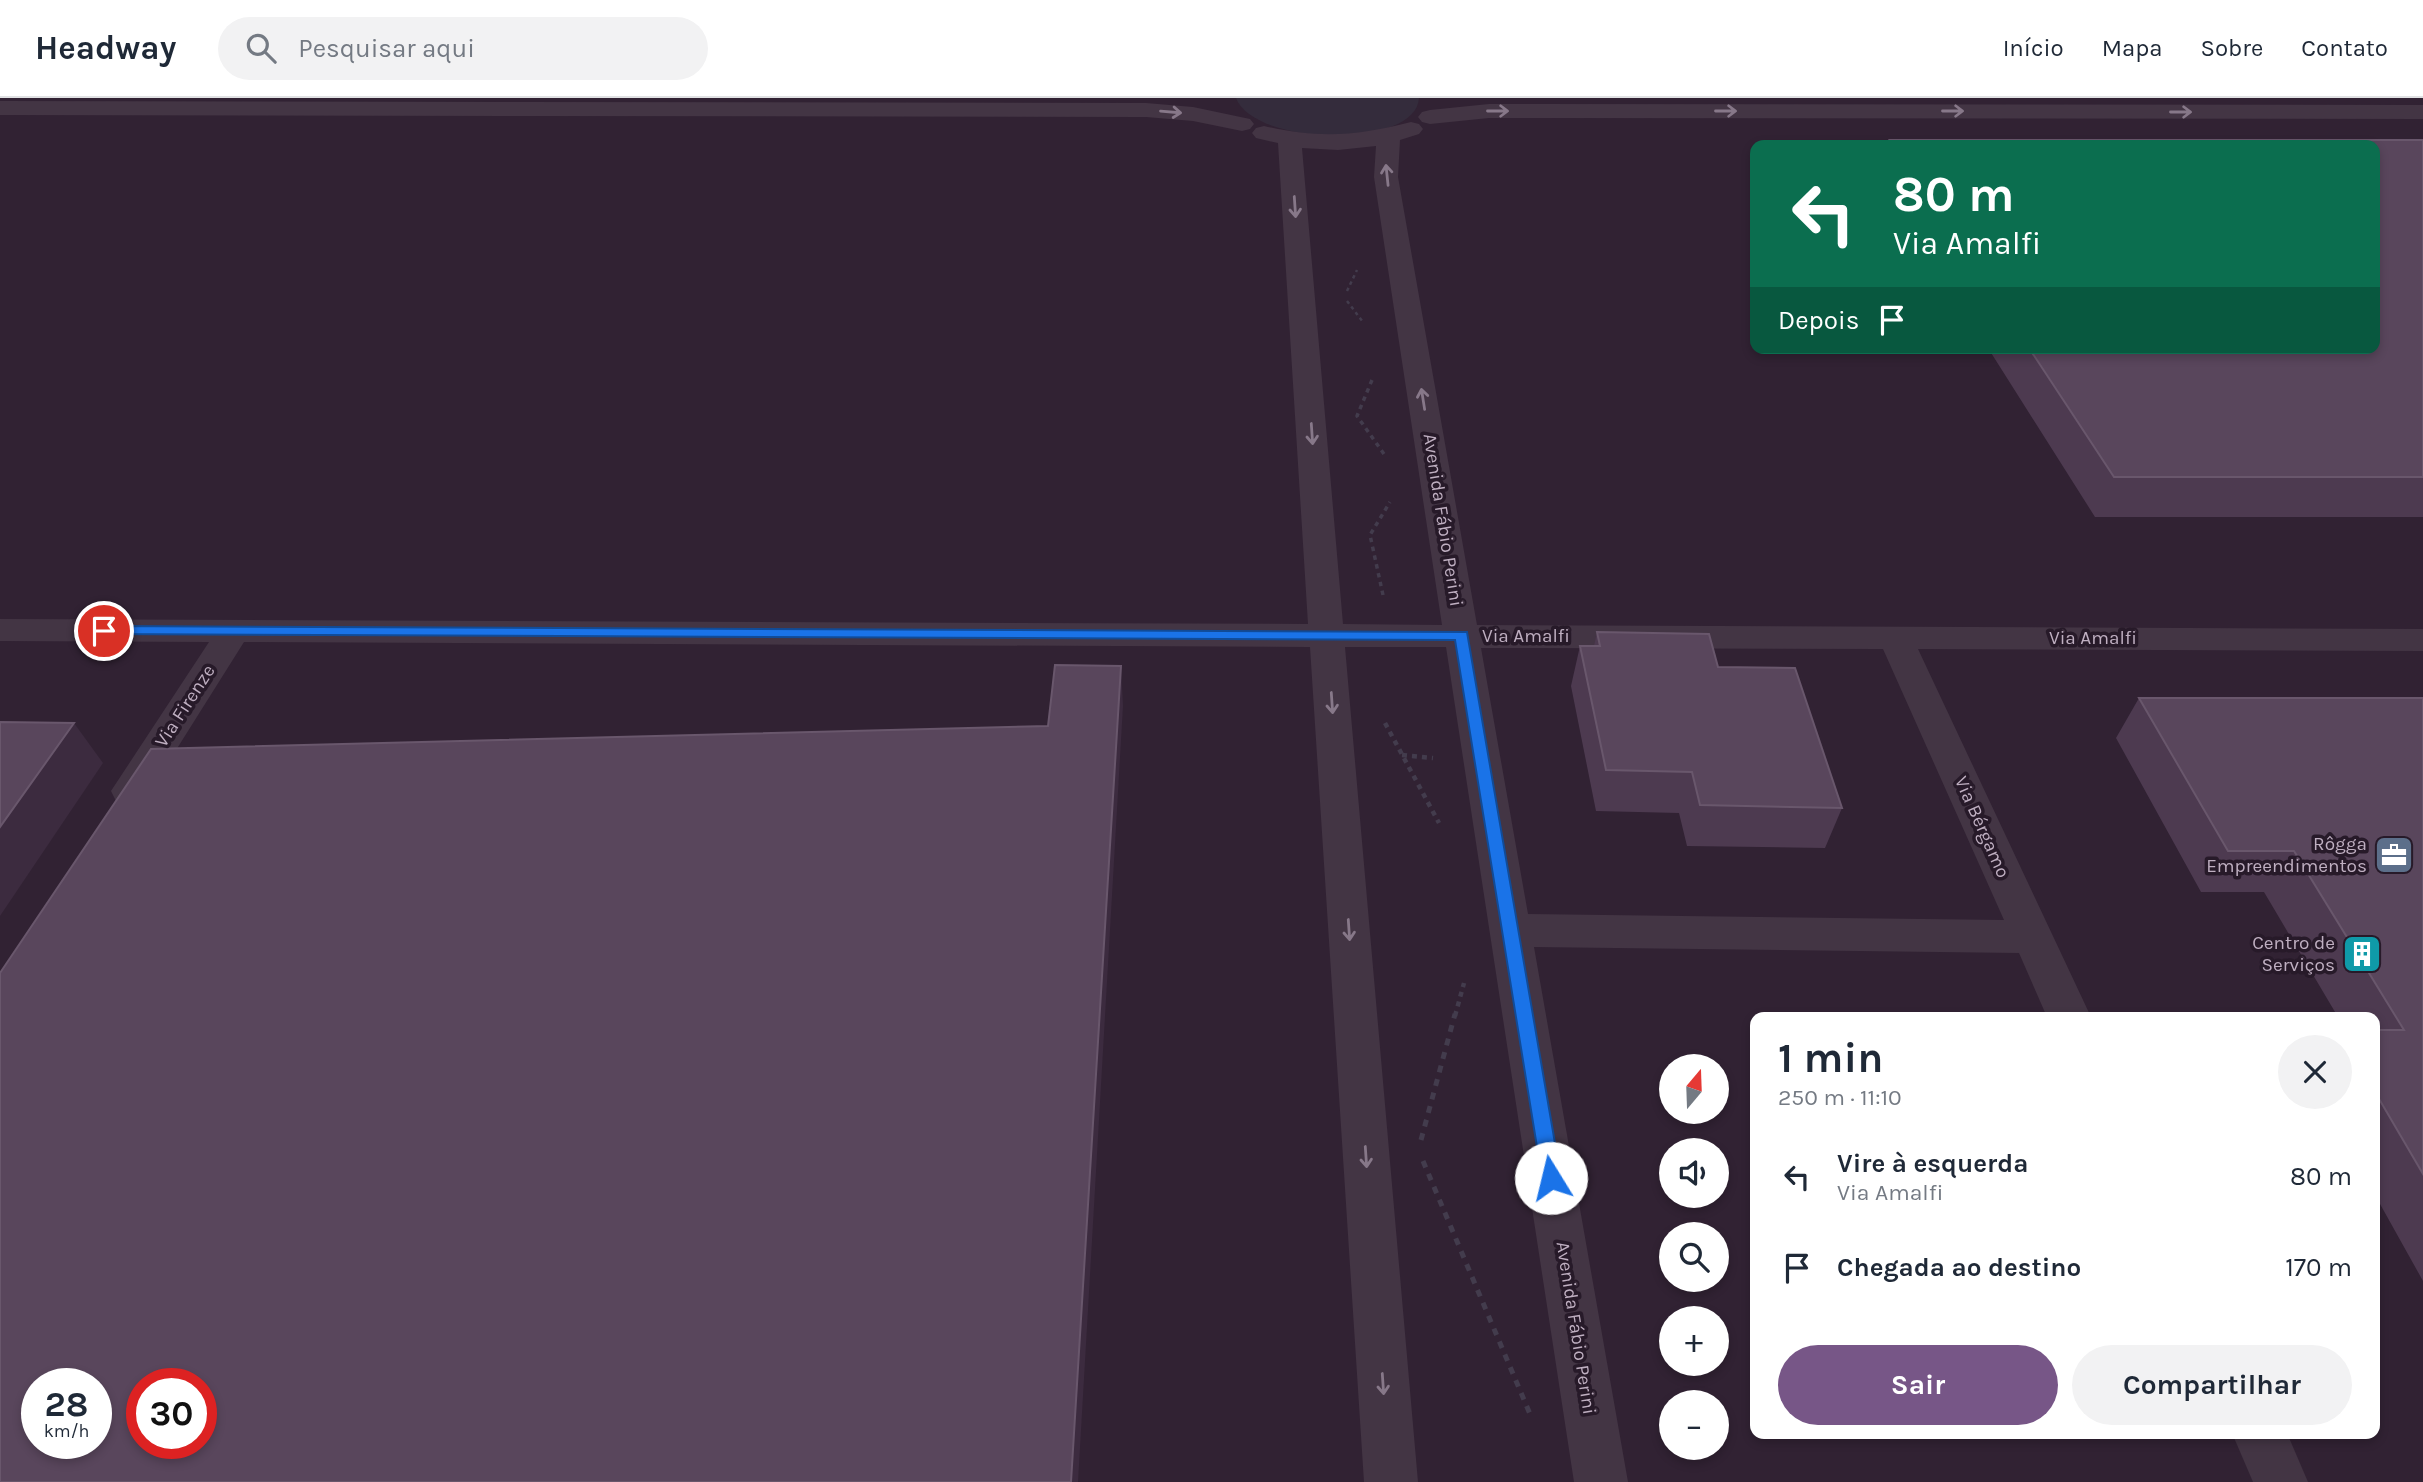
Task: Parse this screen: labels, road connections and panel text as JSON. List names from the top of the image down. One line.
{"streets":{"street":["Avenida Fábio Perini","Via Amalfi","Via Firenze","Via Bérgamo"]},"crossings":[["Avenida Fábio Perini","Via Amalfi"],["Via Amalfi","Via Firenze"],["Via Amalfi","Via Bérgamo"]],"places":{"office":["Rôgga Empreendimentos"],"building":["Centro de Serviços"]},"north":"top","page":{"header":"Headway","search":"Pesquisar aqui","nav":["Início","Mapa","Sobre","Contato"],"turn":["80 m","Via Amalfi"],"then":"Depois","heading":["1 min","250 m · 11:10"],"map_buttons":["+","−"],"list":[{"name":"Vire à esquerda","note":"Via Amalfi","value":"80 m"},{"name":"Chegada ao destino","value":"170 m"}],"buttons":["Sair","Compartilhar"],"speed":"28 km/h","limit":"30"}}
